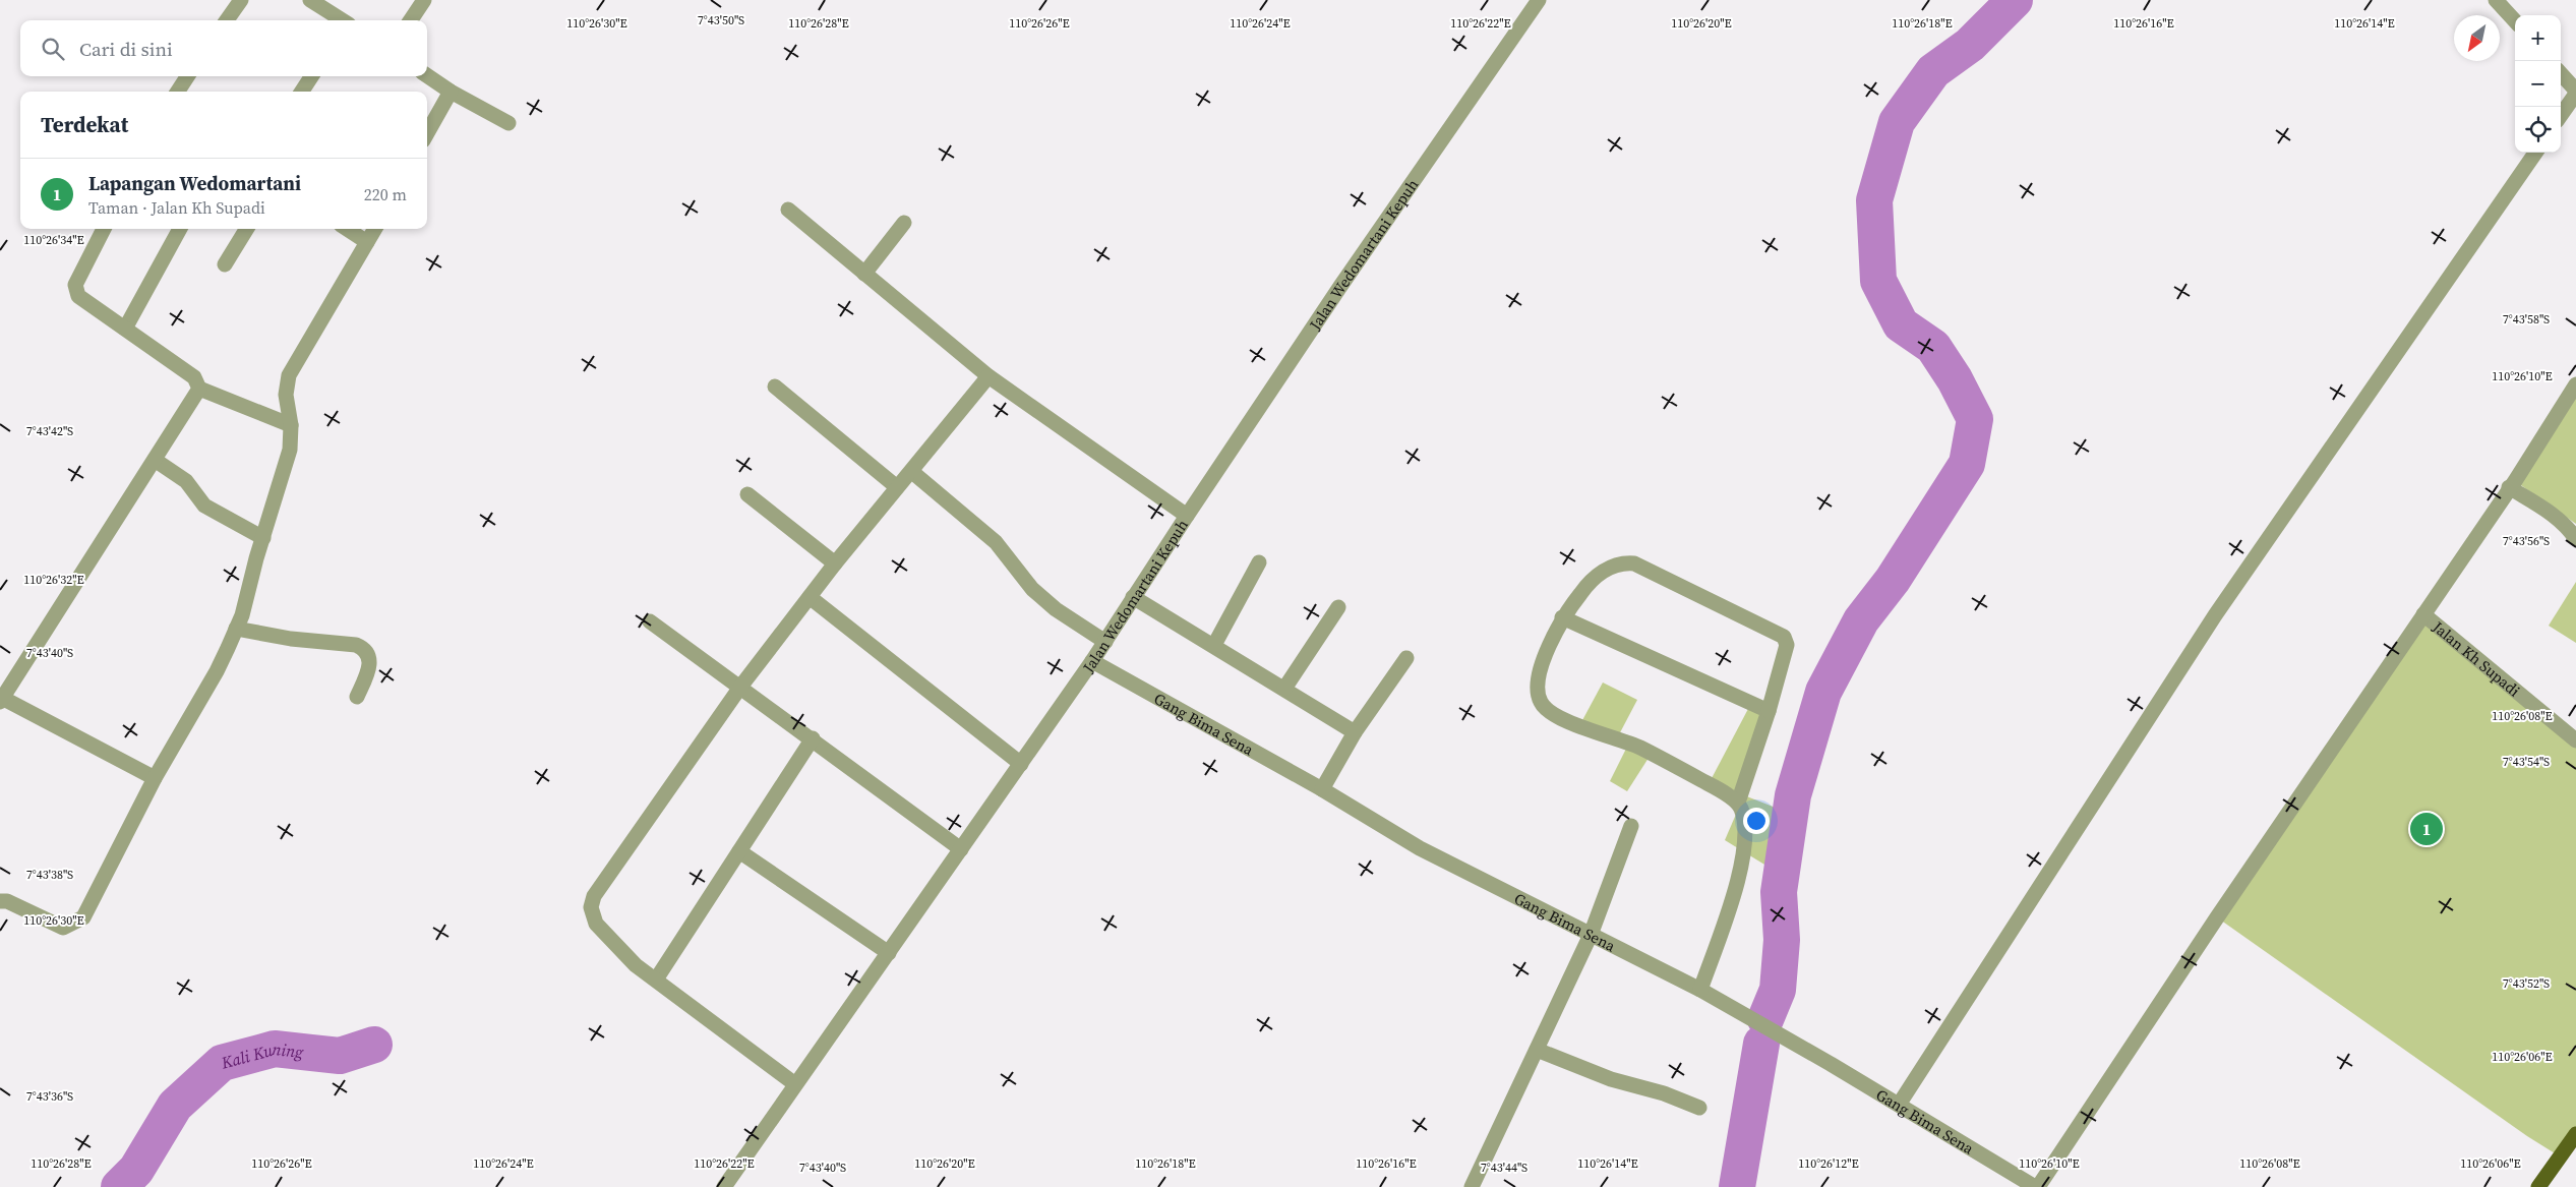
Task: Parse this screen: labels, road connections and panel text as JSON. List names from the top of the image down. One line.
{"streets":{"street":["Jalan Wedomartani Kepuh","Jalan Kh Supadi","Gang Bima Sena"]},"crossings":[["Jalan Wedomartani Kepuh","Gang Bima Sena"]],"water":["Kali Kuning"],"north":"bottom left","page":{"map_buttons":["+","−"],"search":"Cari di sini","heading":"Terdekat","list":[{"mark":"1","name":"Lapangan Wedomartani","note":"Taman · Jalan Kh Supadi","value":"220 m"}],"pins":"1"},"coordinates":["7°43'50\"S","110°26'30\"E","110°26'28\"E","110°26'26\"E","110°26'24\"E","110°26'22\"E","110°26'20\"E","110°26'18\"E","110°26'16\"E","110°26'14\"E","110°26'34\"E","7°43'58\"S","110°26'10\"E","7°43'42\"S","7°43'56\"S","110°26'32\"E","7°43'40\"S","110°26'08\"E","7°43'54\"S","7°43'38\"S","7°43'52\"S","110°26'06\"E","7°43'36\"S","110°26'12\"E","7°43'44\"S"]}
